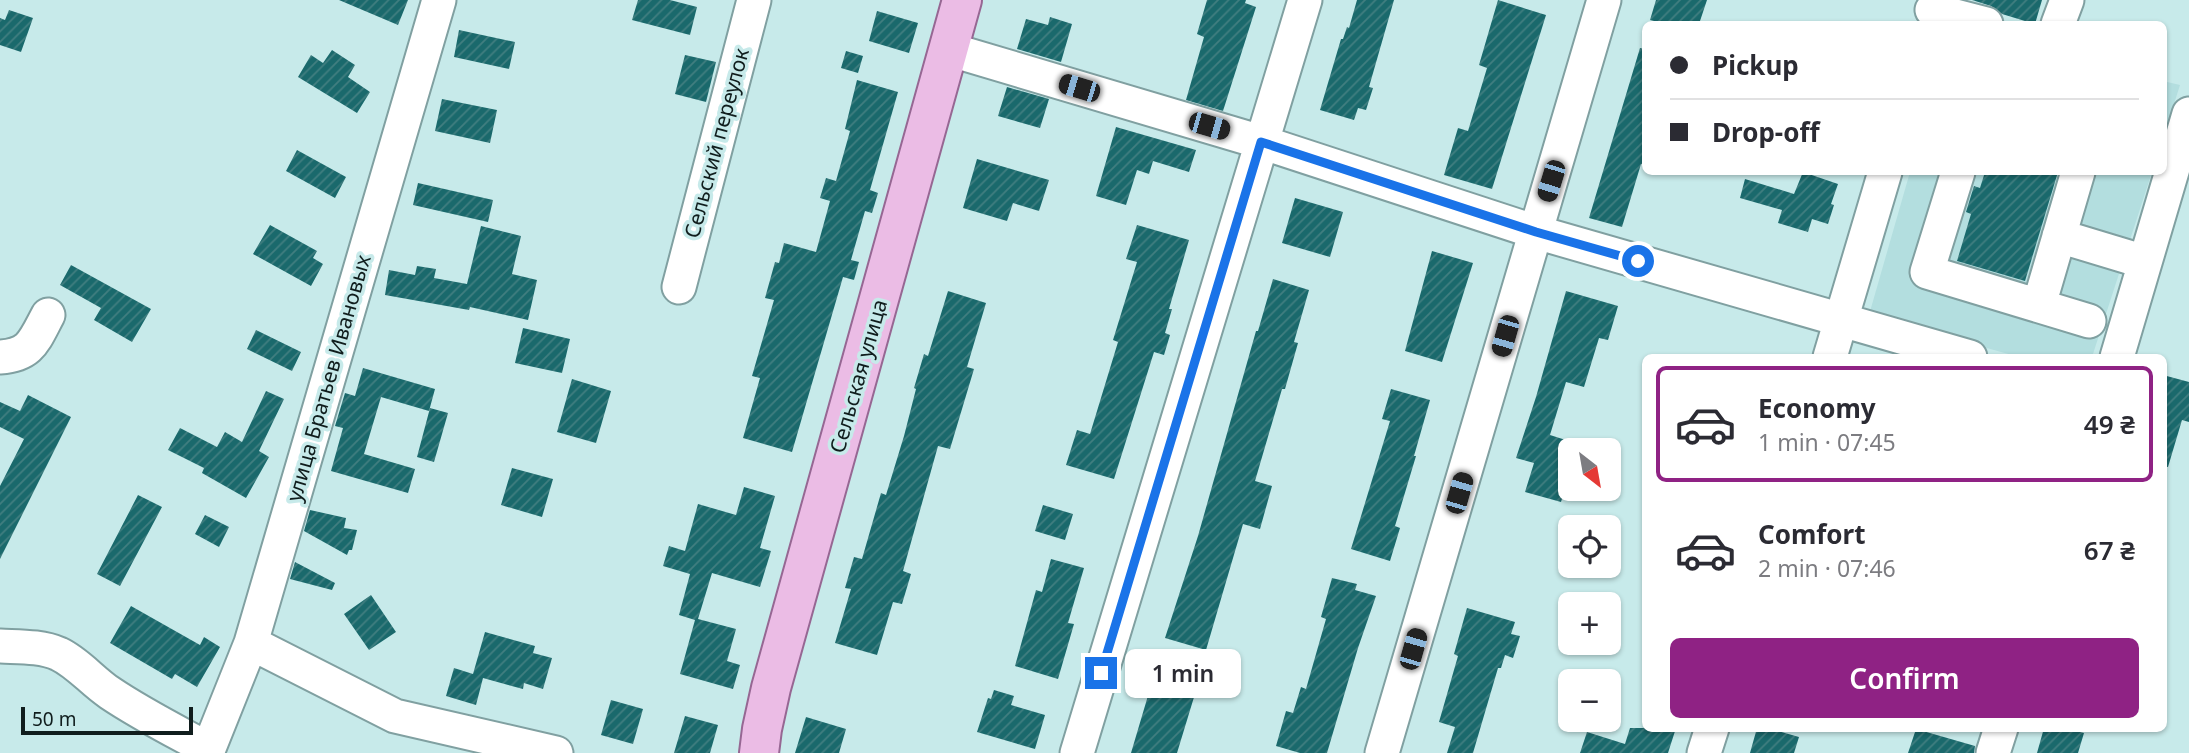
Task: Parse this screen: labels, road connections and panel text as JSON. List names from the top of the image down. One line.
{"streets":{"main road":["Сельская улица"],"street":["Сельский переулок","улица Братьев Ивановых"]},"scale_bar":"50 m","north":"bottom right","page":{"banner":["Pickup","Drop-off"],"list":[{"name":"Economy","note":"1 min · 07:45","value":"49 ₴"},{"name":"Comfort","note":"2 min · 07:46","value":"67 ₴"}],"map_buttons":["+","−"],"buttons":"Confirm","bubble":"1 min","scale":"50 m"}}
